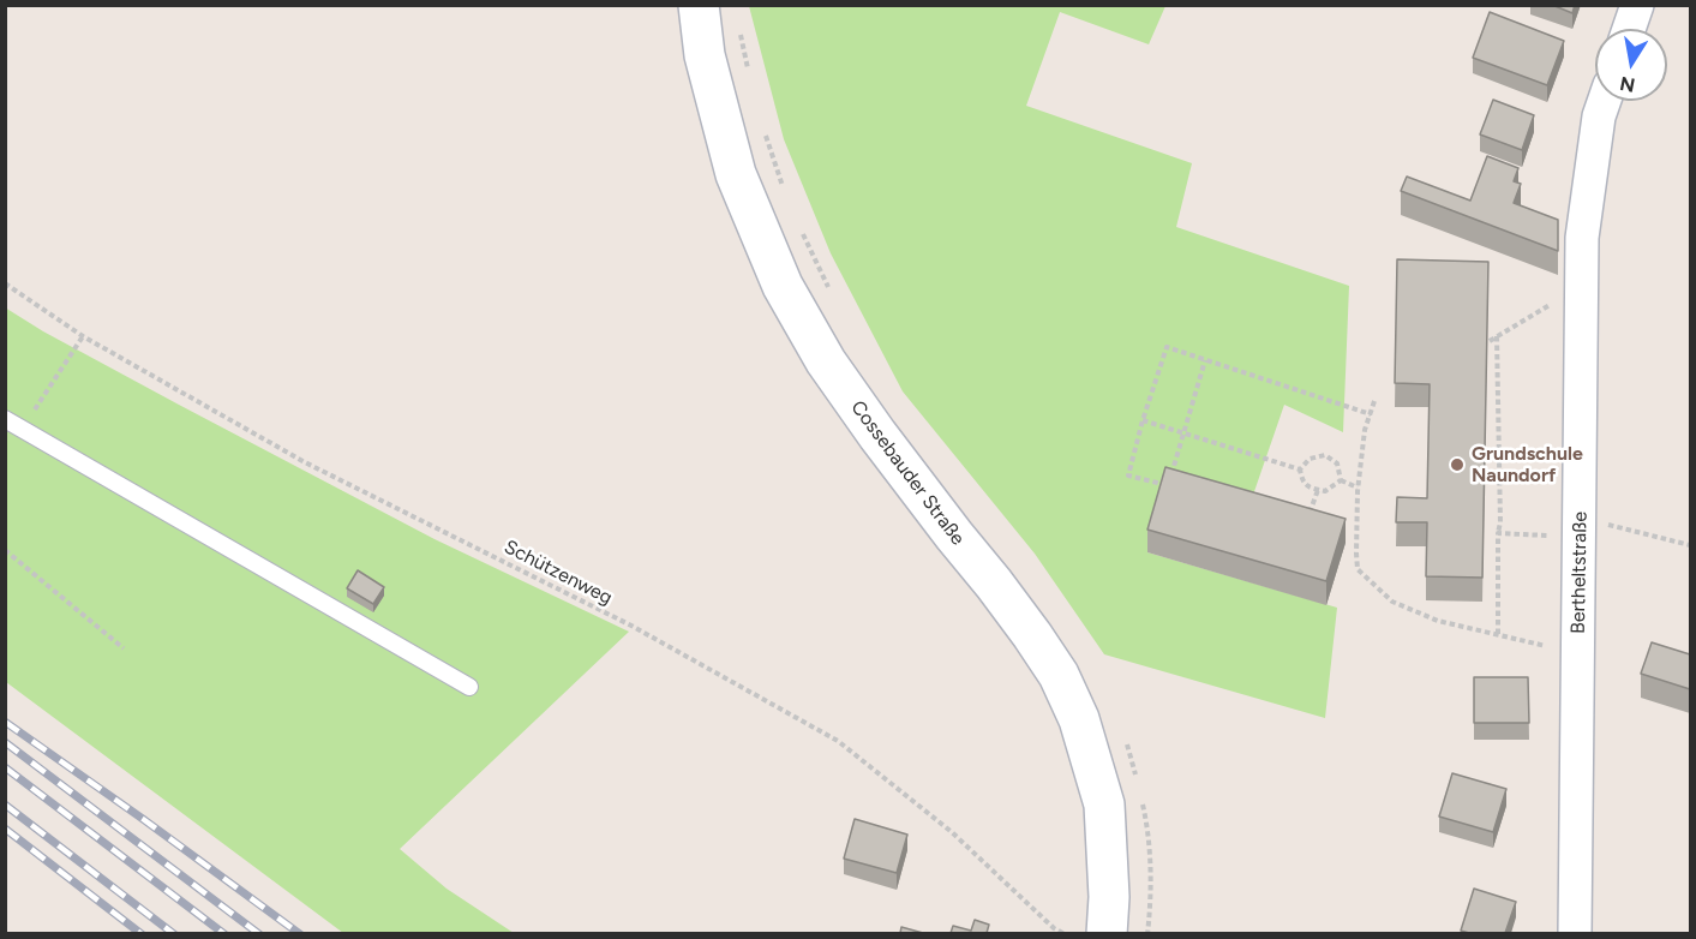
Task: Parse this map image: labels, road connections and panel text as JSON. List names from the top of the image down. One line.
{"streets":{"street":["Cossebauder Straße","Bertheltstraße"],"path":["Schützenweg"]},"places":["Grundschule Naundorf"],"north":"bottom"}
